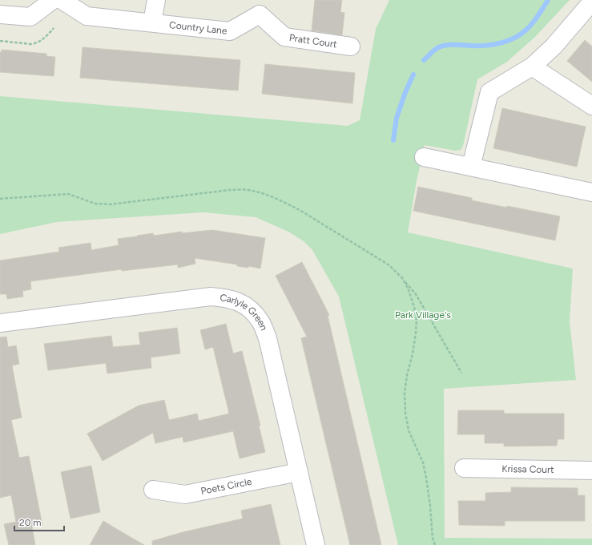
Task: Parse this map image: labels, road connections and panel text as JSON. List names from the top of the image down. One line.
{"streets":{"street":["Country Lane","Pratt Court","Carlyle Green","Krissa Court","Poets Circle"]},"crossings":[["Country Lane","Pratt Court"],["Carlyle Green","Poets Circle"]],"parks":["Park Village's"],"scale_bar":"20 m"}
